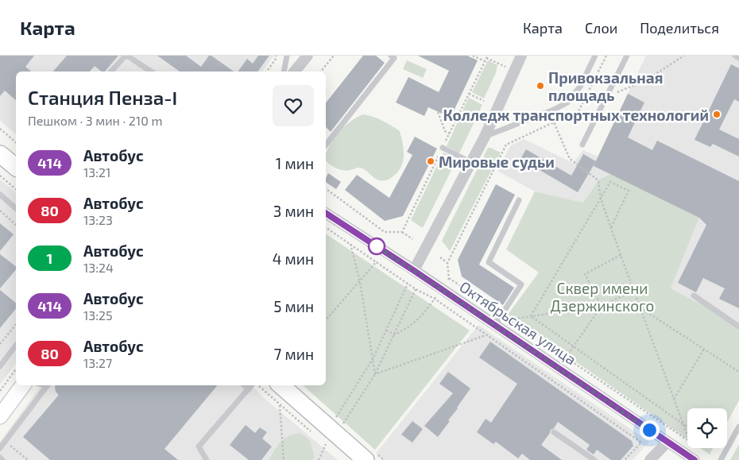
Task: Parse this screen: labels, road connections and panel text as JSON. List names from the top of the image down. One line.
{"streets":{"street":["Октябрьская улица"]},"parks":["Сквер имени Дзержинского"],"places":["Привокзальная площадь","Колледж транспортных технологий","Мировые судьи"],"lines":["bus line 414"],"page":{"header":"Карта","nav":["Карта","Слои","Поделиться"],"heading":["Станция Пенза-I","Пешком · 3 мин · 210 m"],"list":[{"mark":"414","name":"Автобус","note":"13:21","value":"1 мин"},{"mark":"80","name":"Автобус","note":"13:23","value":"3 мин"},{"mark":"1","name":"Автобус","note":"13:24","value":"4 мин"},{"mark":"414","name":"Автобус","note":"13:25","value":"5 мин"},{"mark":"80","name":"Автобус","note":"13:27","value":"7 мин"}]}}
